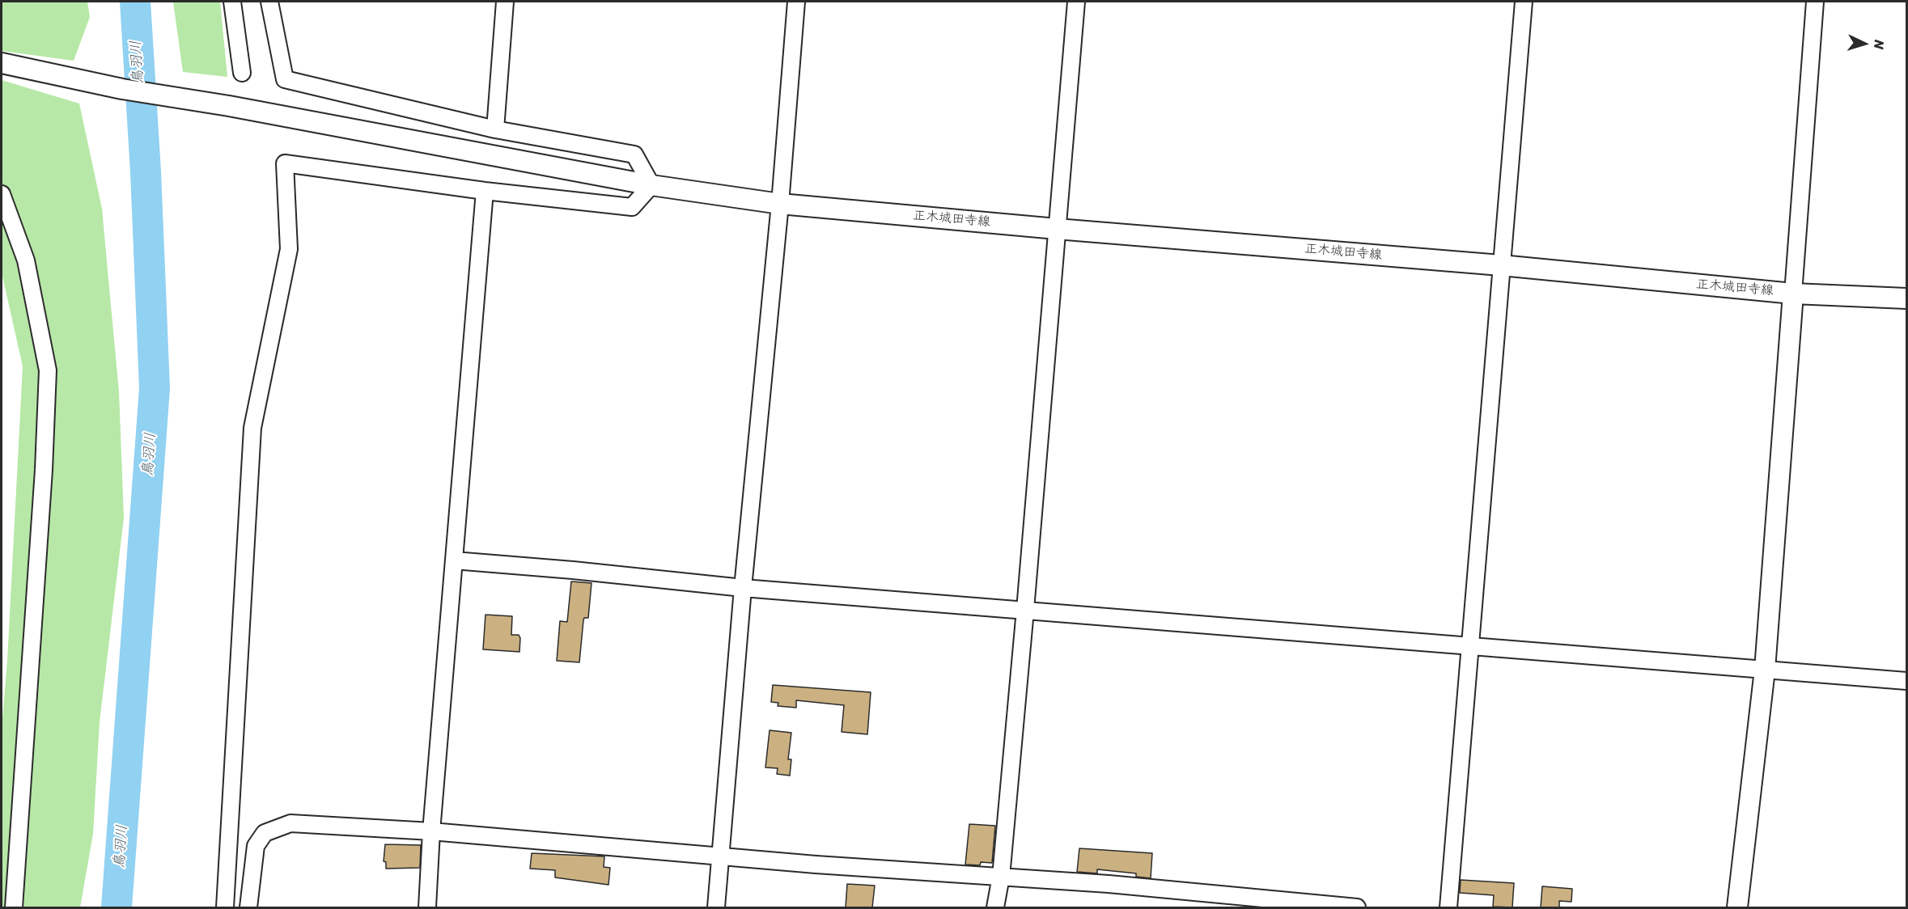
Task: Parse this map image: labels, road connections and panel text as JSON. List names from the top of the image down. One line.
{"streets":{"street":["正木城田寺線"]},"water":["鳥羽川"],"north":"right"}
